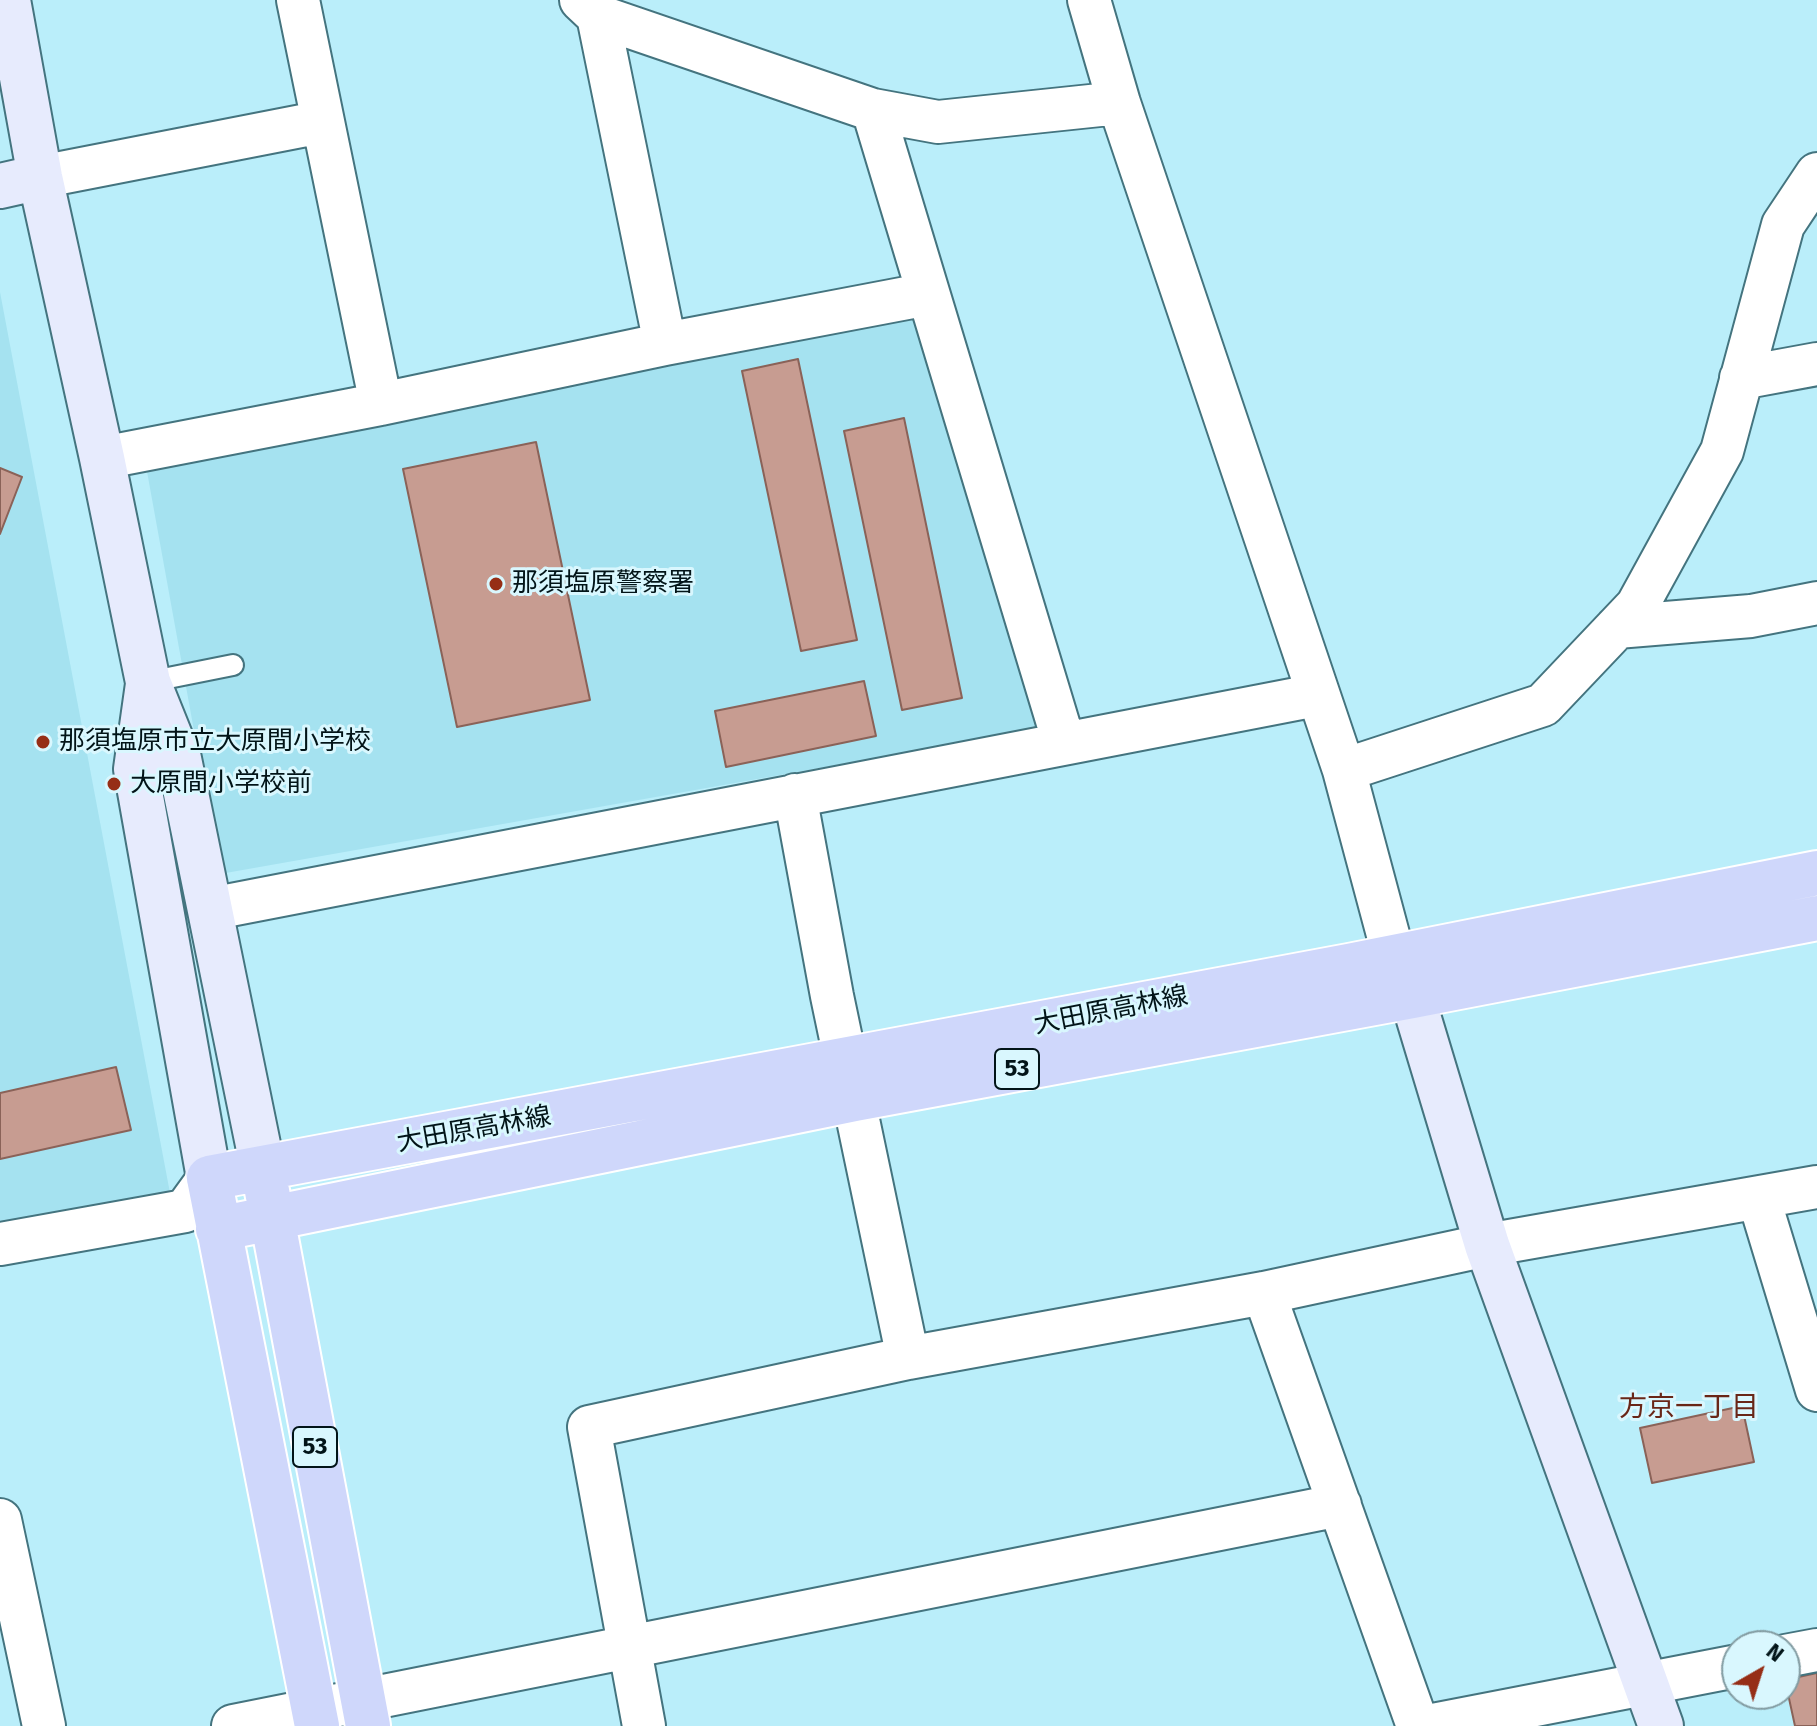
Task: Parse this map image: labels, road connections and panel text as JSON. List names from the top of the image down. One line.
{"streets":{"main road":["大田原高林線","53"]},"crossings":[["大田原高林線","53"]],"districts":["方京一丁目"],"places":["那須塩原警察署","那須塩原市立大原間小学校","大原間小学校前"],"north":"top right"}
